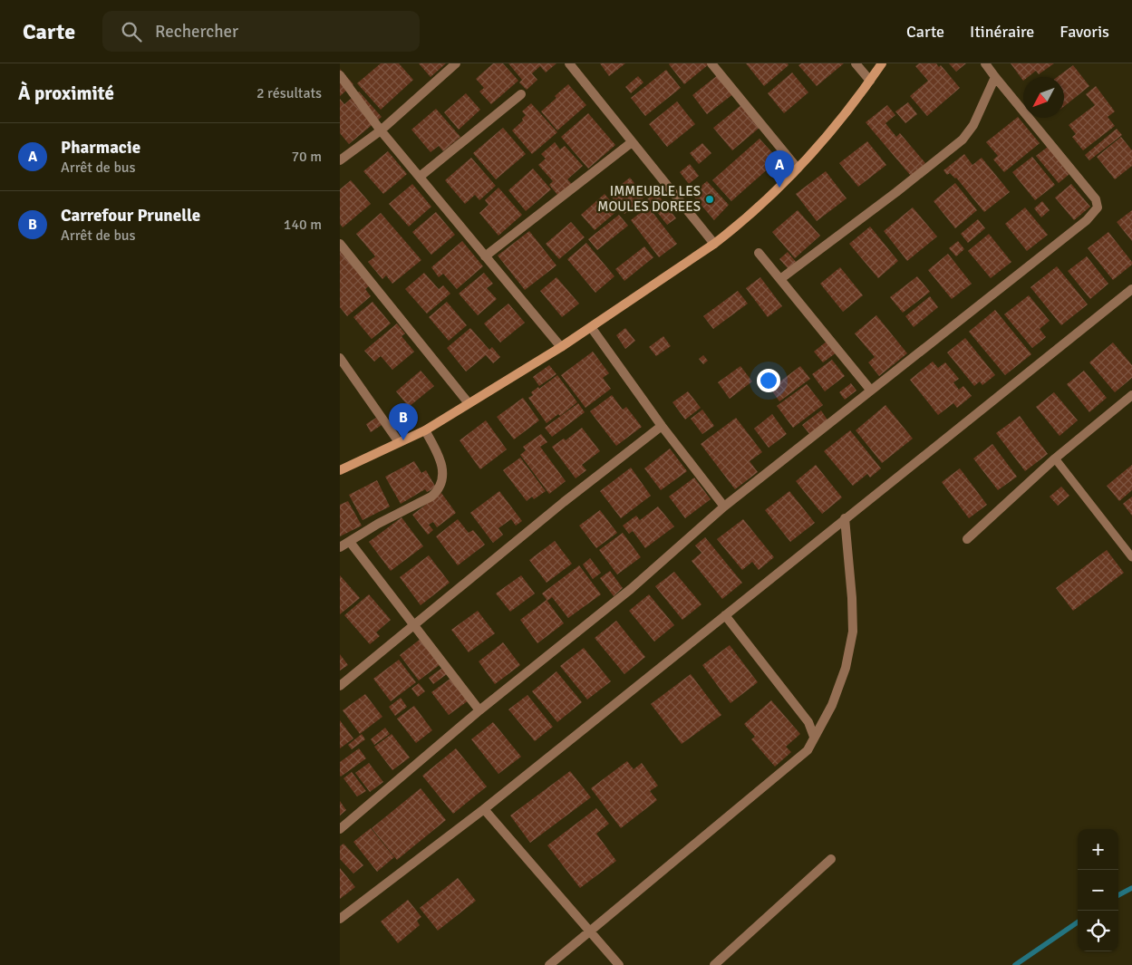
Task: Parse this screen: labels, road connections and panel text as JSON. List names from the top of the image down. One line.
{"places":["IMMEUBLE LES MOULES DOREES"],"north":"bottom left","page":{"header":"Carte","search":"Rechercher","nav":["Carte","Itinéraire","Favoris"],"heading":["À proximité","2 résultats"],"list":[{"mark":"A","name":"Pharmacie","note":"Arrêt de bus","value":"70 m"},{"mark":"B","name":"Carrefour Prunelle","note":"Arrêt de bus","value":"140 m"}],"pins":["A","B"],"map_buttons":["+","−"]}}
